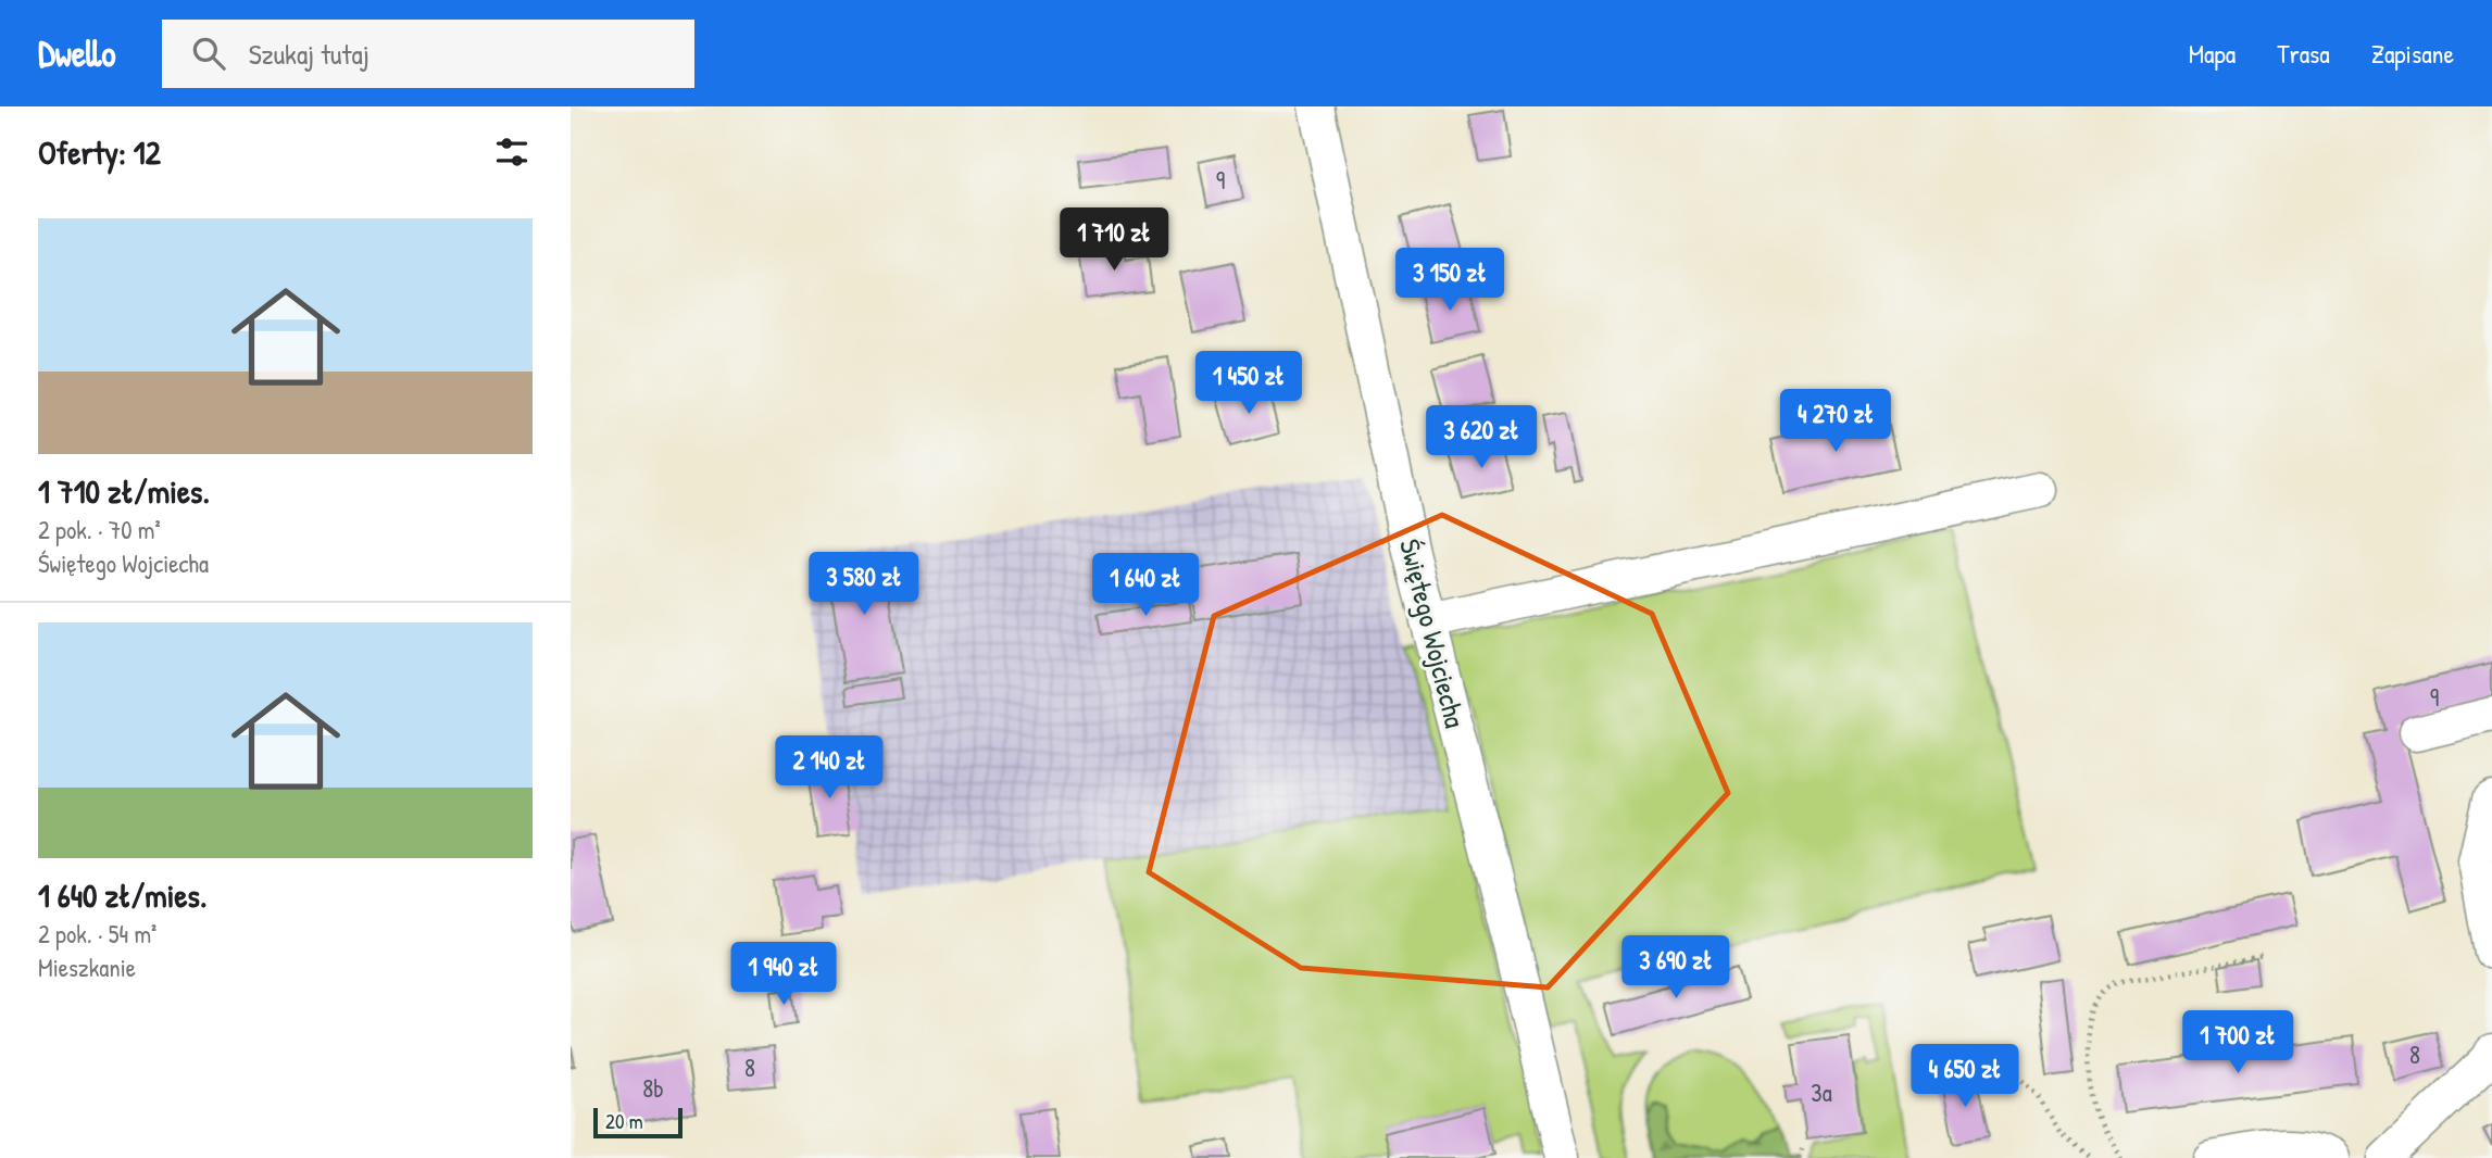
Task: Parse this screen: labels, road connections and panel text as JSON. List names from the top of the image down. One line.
{"streets":{"street":["Świętego Wojciecha"]},"house_numbers":["9","9","8","8","8b","3a"],"scale_bar":"20 m","page":{"header":"Dwello","search":"Szukaj tutaj","nav":["Mapa","Trasa","Zapisane"],"heading":"Oferty: 12","list":[{"name":"1 710 zł/mies.","note":"2 pok. · 70 m² · Świętego Wojciecha"},{"name":"1 640 zł/mies.","note":"2 pok. · 54 m² · Mieszkanie"}],"price":["1 710 zł","3 150 zł","1 450 zł","4 270 zł","3 620 zł","3 580 zł","1 640 zł","2 140 zł","3 690 zł","1 940 zł","1 700 zł","4 650 zł"],"scale":"20 m"}}
